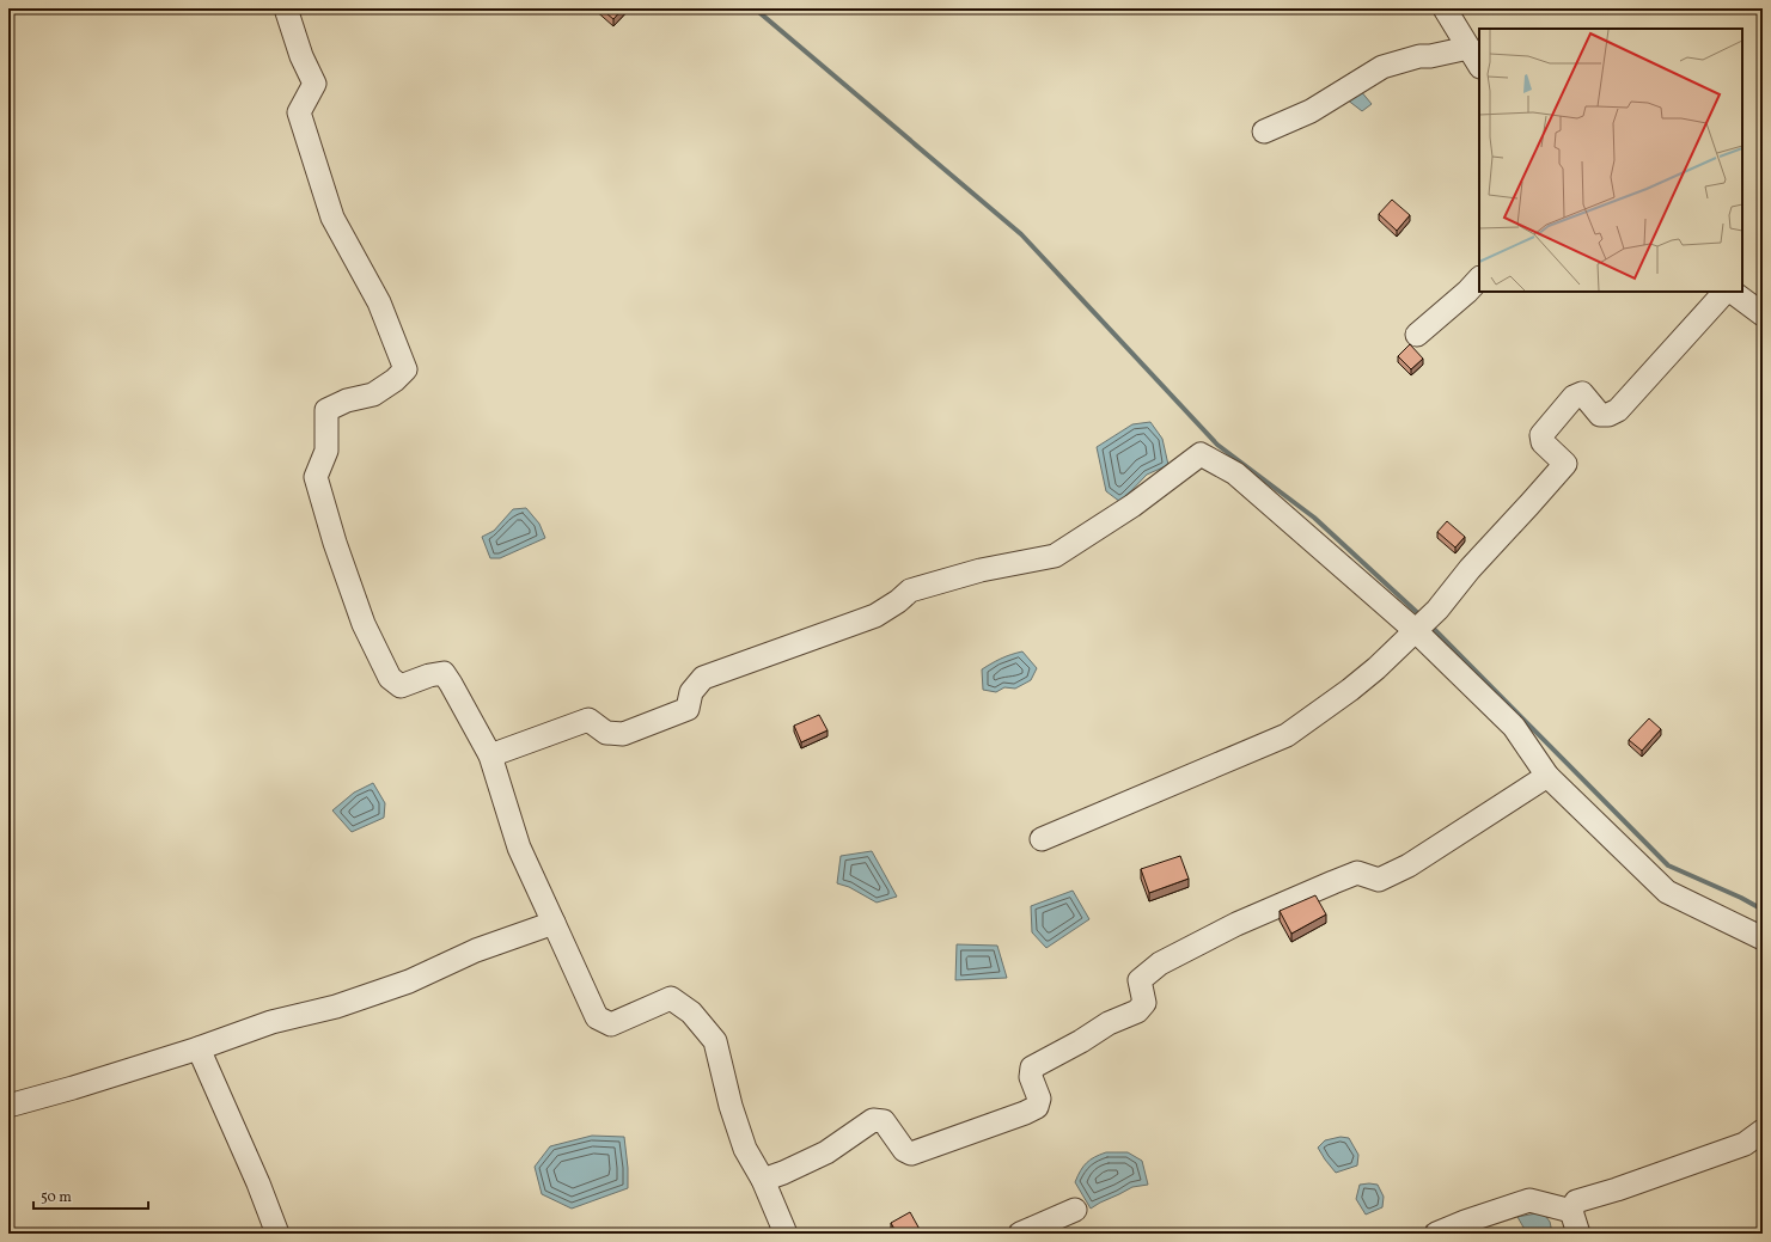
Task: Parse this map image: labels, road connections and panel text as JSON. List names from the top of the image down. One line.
{"scale_bar":"50 m"}
